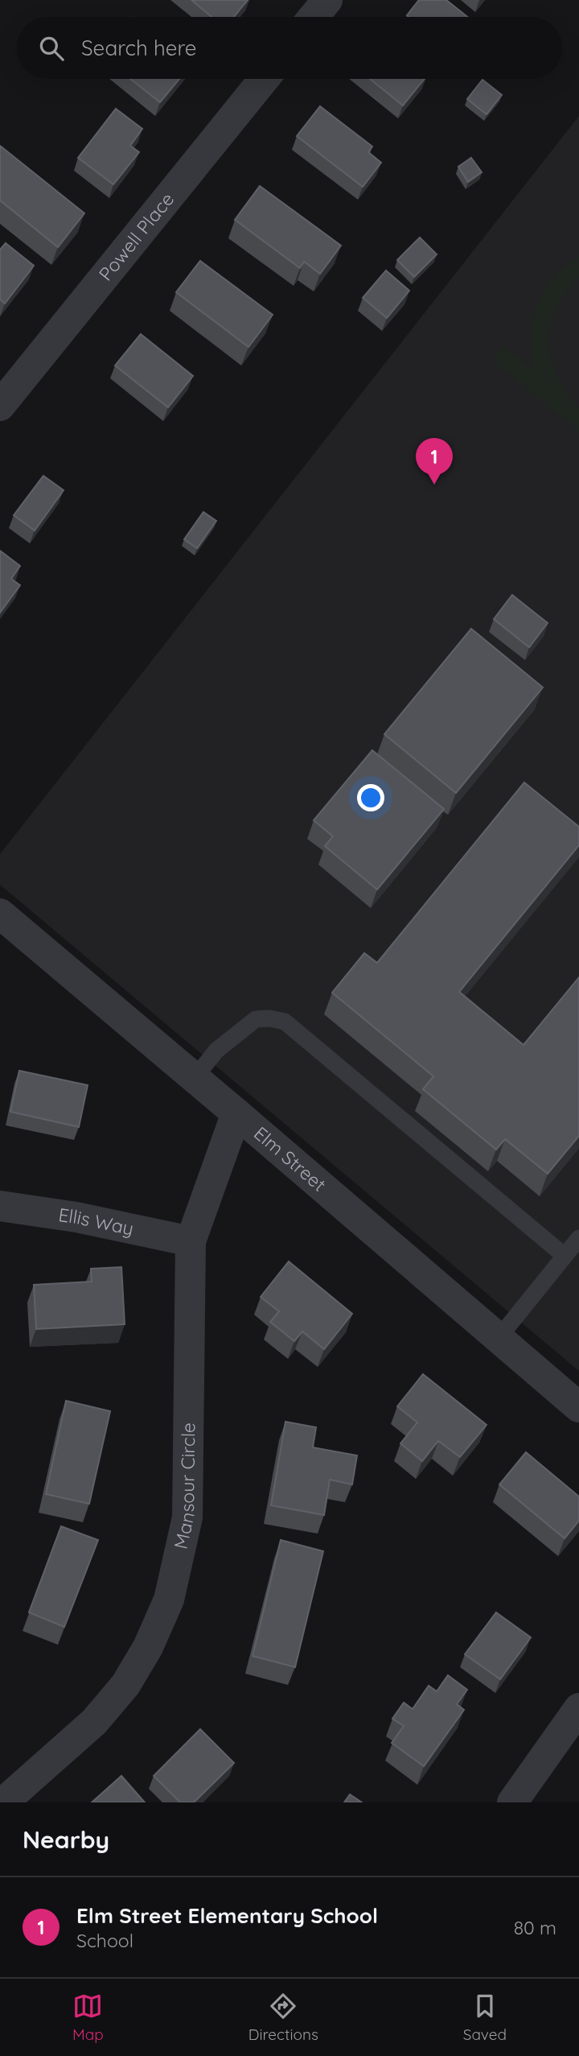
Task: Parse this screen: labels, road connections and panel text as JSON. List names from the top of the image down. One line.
{"streets":{"street":["Powell Place","Elm Street","Ellis Way","Mansour Circle"]},"crossings":[["Elm Street","Mansour Circle"],["Ellis Way","Mansour Circle"]],"page":{"search":"Search here","pins":"1","heading":"Nearby","list":[{"mark":"1","name":"Elm Street Elementary School","note":"School","value":"80 m"}],"nav":["Map","Directions","Saved"]}}
